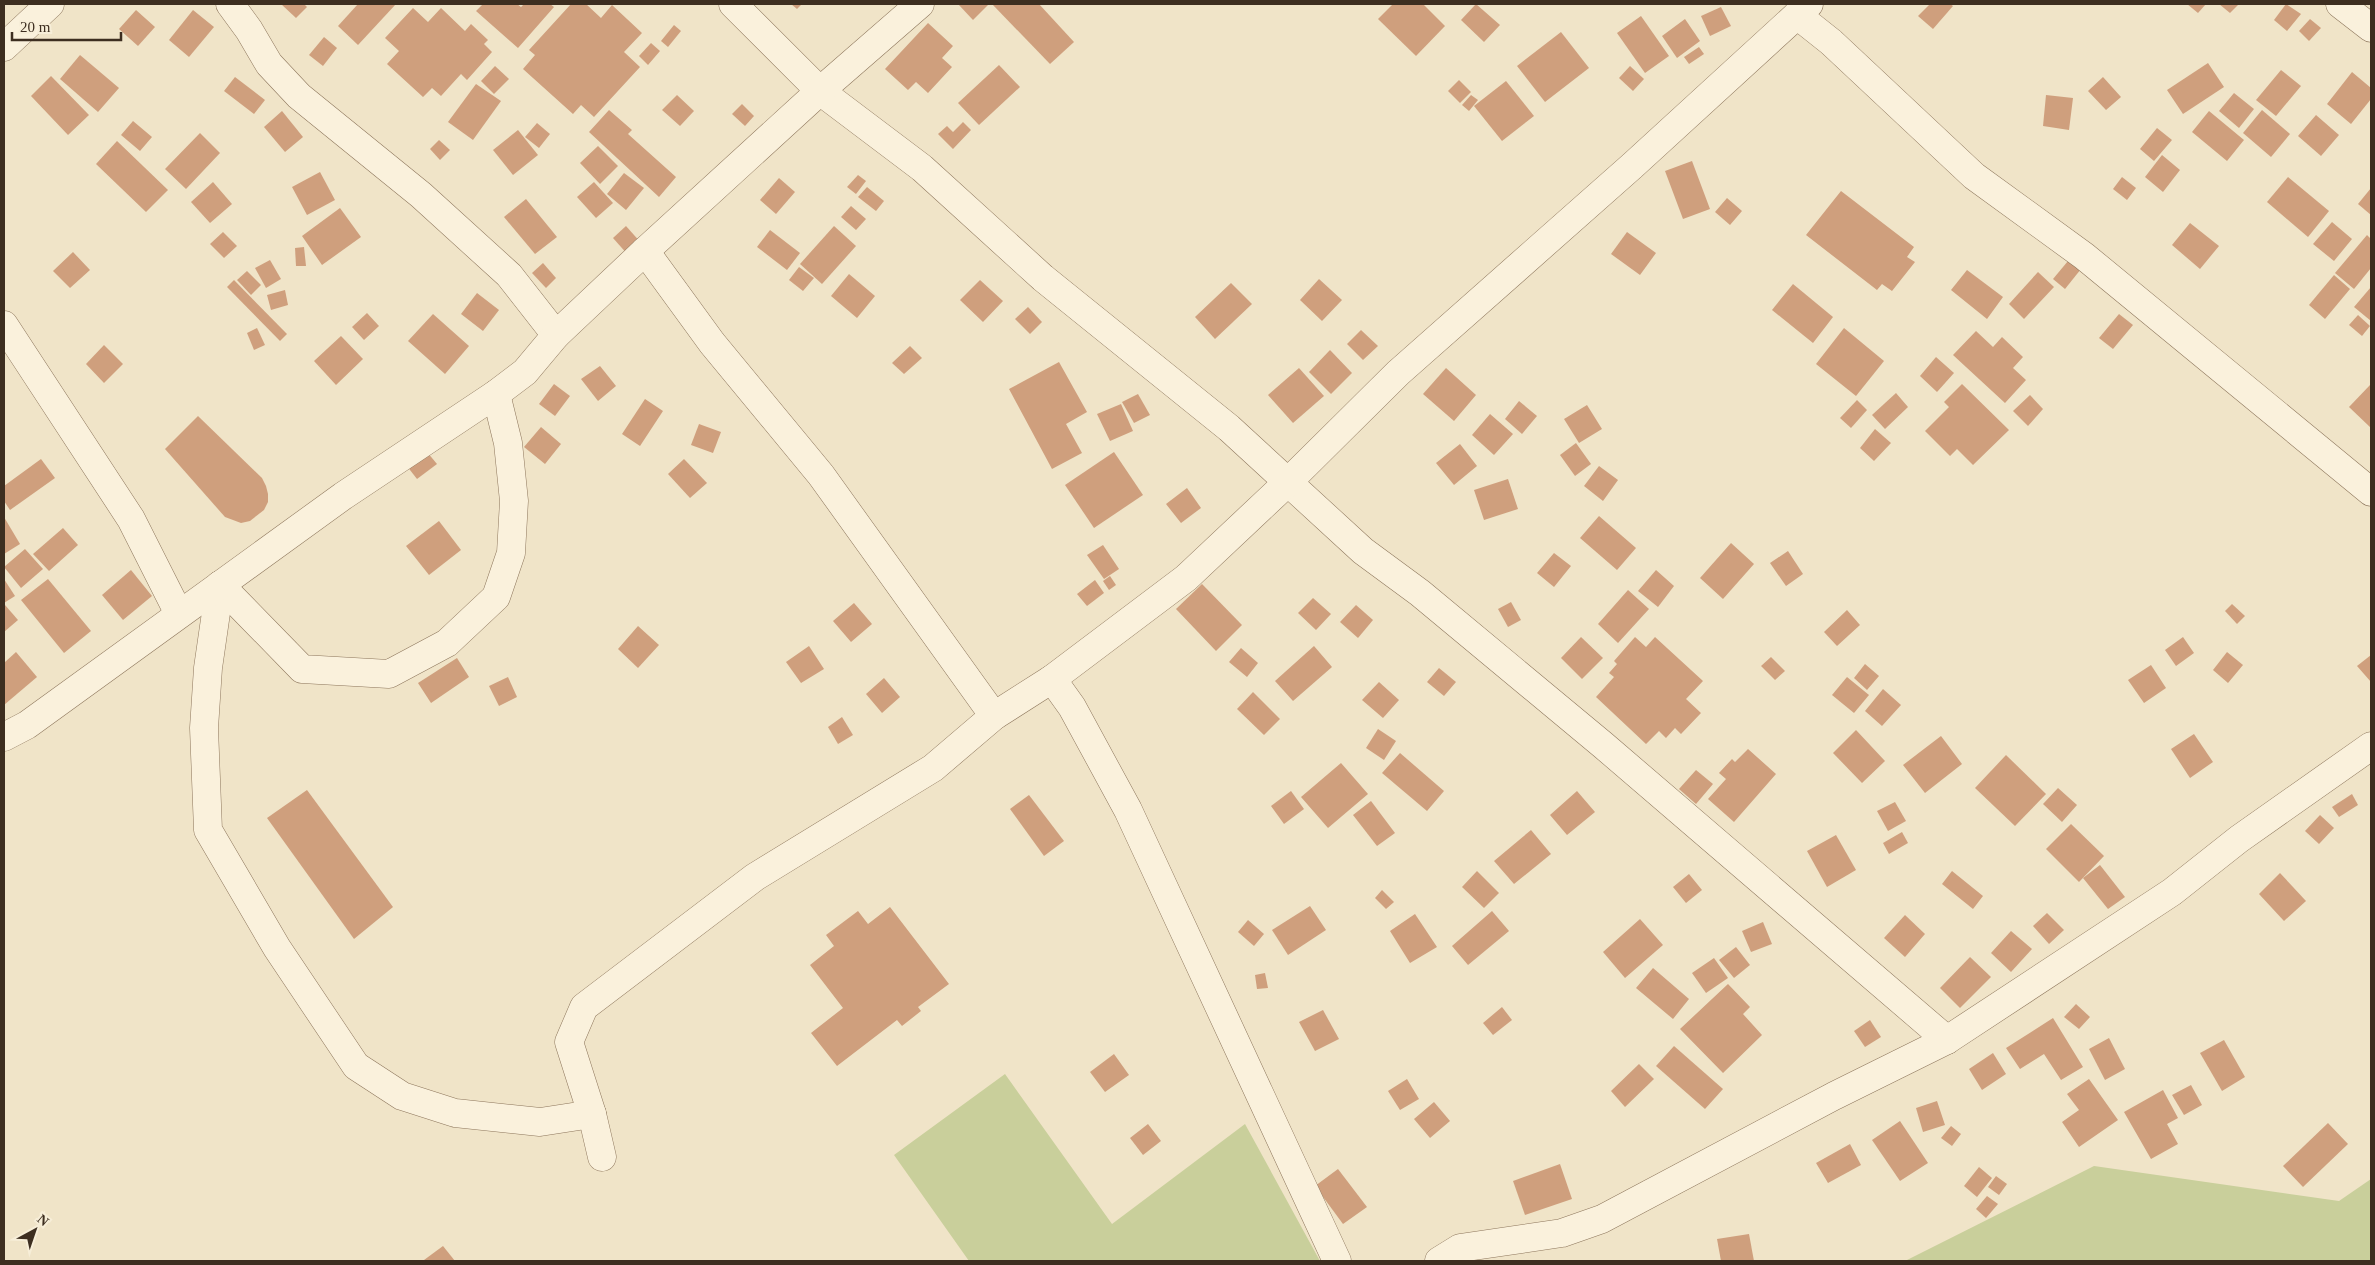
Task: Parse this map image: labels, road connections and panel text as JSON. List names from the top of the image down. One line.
{"scale_bar":"20 m","north":"top right"}
